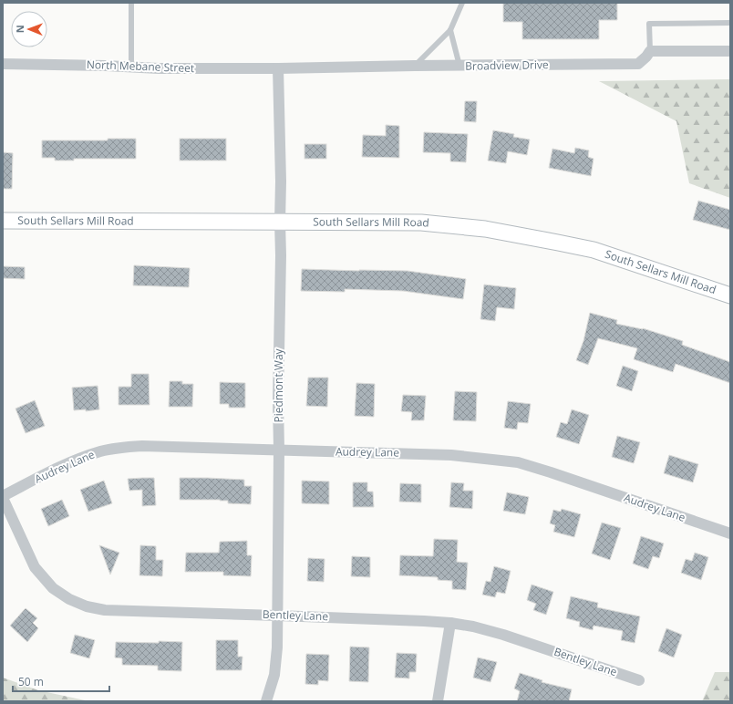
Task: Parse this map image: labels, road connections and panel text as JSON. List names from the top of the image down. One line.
{"streets":{"main road":["South Sellars Mill Road"],"street":["Broadview Drive","North Mebane Street","Piedmont Way","Audrey Lane","Bentley Lane"]},"crossings":[["Broadview Drive","North Mebane Street"],["Broadview Drive","Piedmont Way"],["North Mebane Street","Piedmont Way"],["South Sellars Mill Road","Piedmont Way"],["Piedmont Way","Audrey Lane"],["Piedmont Way","Bentley Lane"],["Audrey Lane","Bentley Lane"]],"scale_bar":"50 m","north":"left"}
